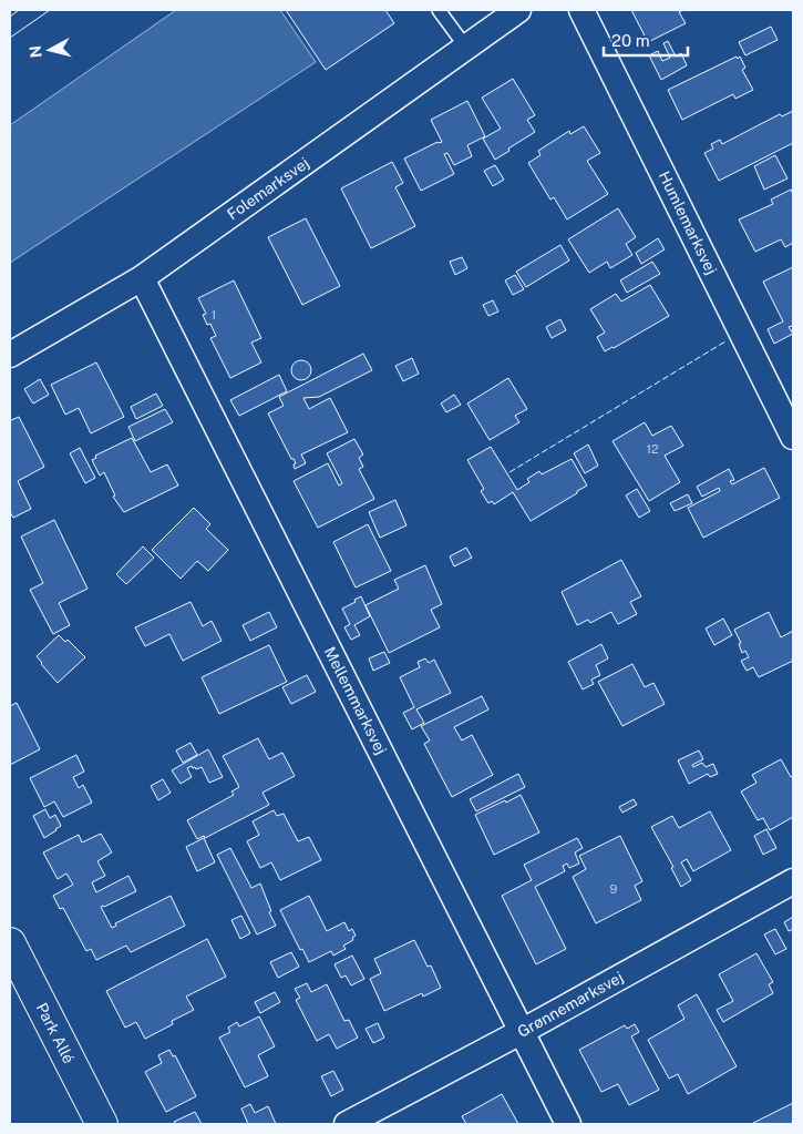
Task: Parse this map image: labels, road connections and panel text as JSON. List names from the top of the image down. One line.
{"streets":{"street":["Folemarksvej","Humlemarksvej","Mellemmarksvej","Grønnemarksvej","Park Allé"]},"crossings":[["Folemarksvej","Mellemmarksvej"],["Mellemmarksvej","Grønnemarksvej"]],"house_numbers":["1","12","9"],"scale_bar":"20 m","north":"left"}
